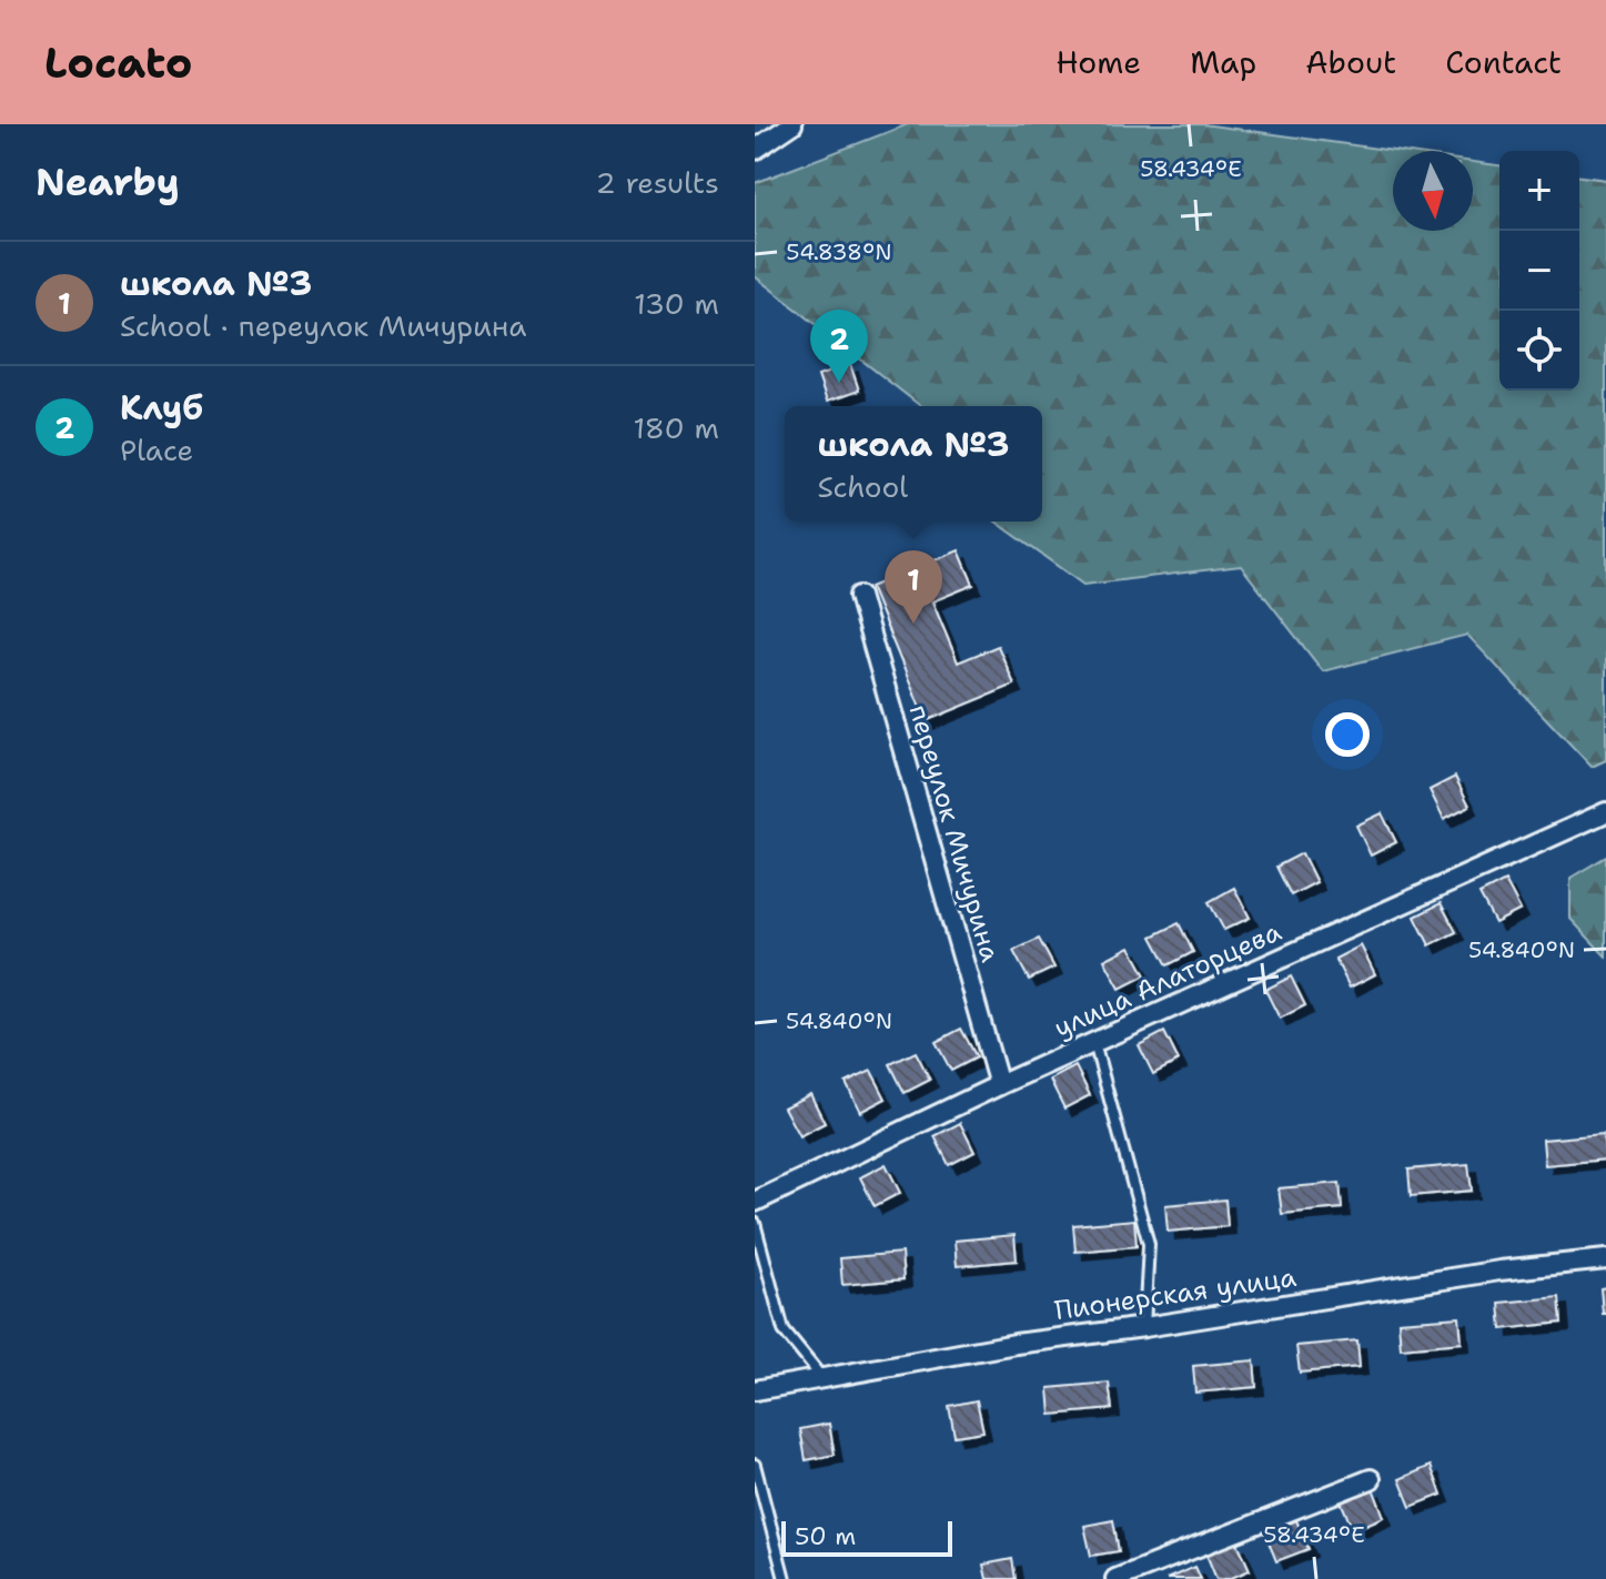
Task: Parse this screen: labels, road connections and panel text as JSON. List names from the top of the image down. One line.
{"streets":{"street":["переулок Мичурина","улица Алаторцева","Пионерская улица"]},"crossings":[["переулок Мичурина","улица Алаторцева"]],"scale_bar":"50 m","north":"bottom","page":{"header":"Locato","nav":["Home","Map","About","Contact"],"heading":["Nearby","2 results"],"map_buttons":["+","−"],"list":[{"mark":"1","name":"школа №3","note":"School · переулок Мичурина","value":"130 m"},{"mark":"2","name":"Клуб","note":"Place","value":"180 m"}],"pins":["2","1"],"popup":["школа №3","School"],"scale":"50 m"},"coordinates":["58.434°E","54.838°N","54.840°N"]}
